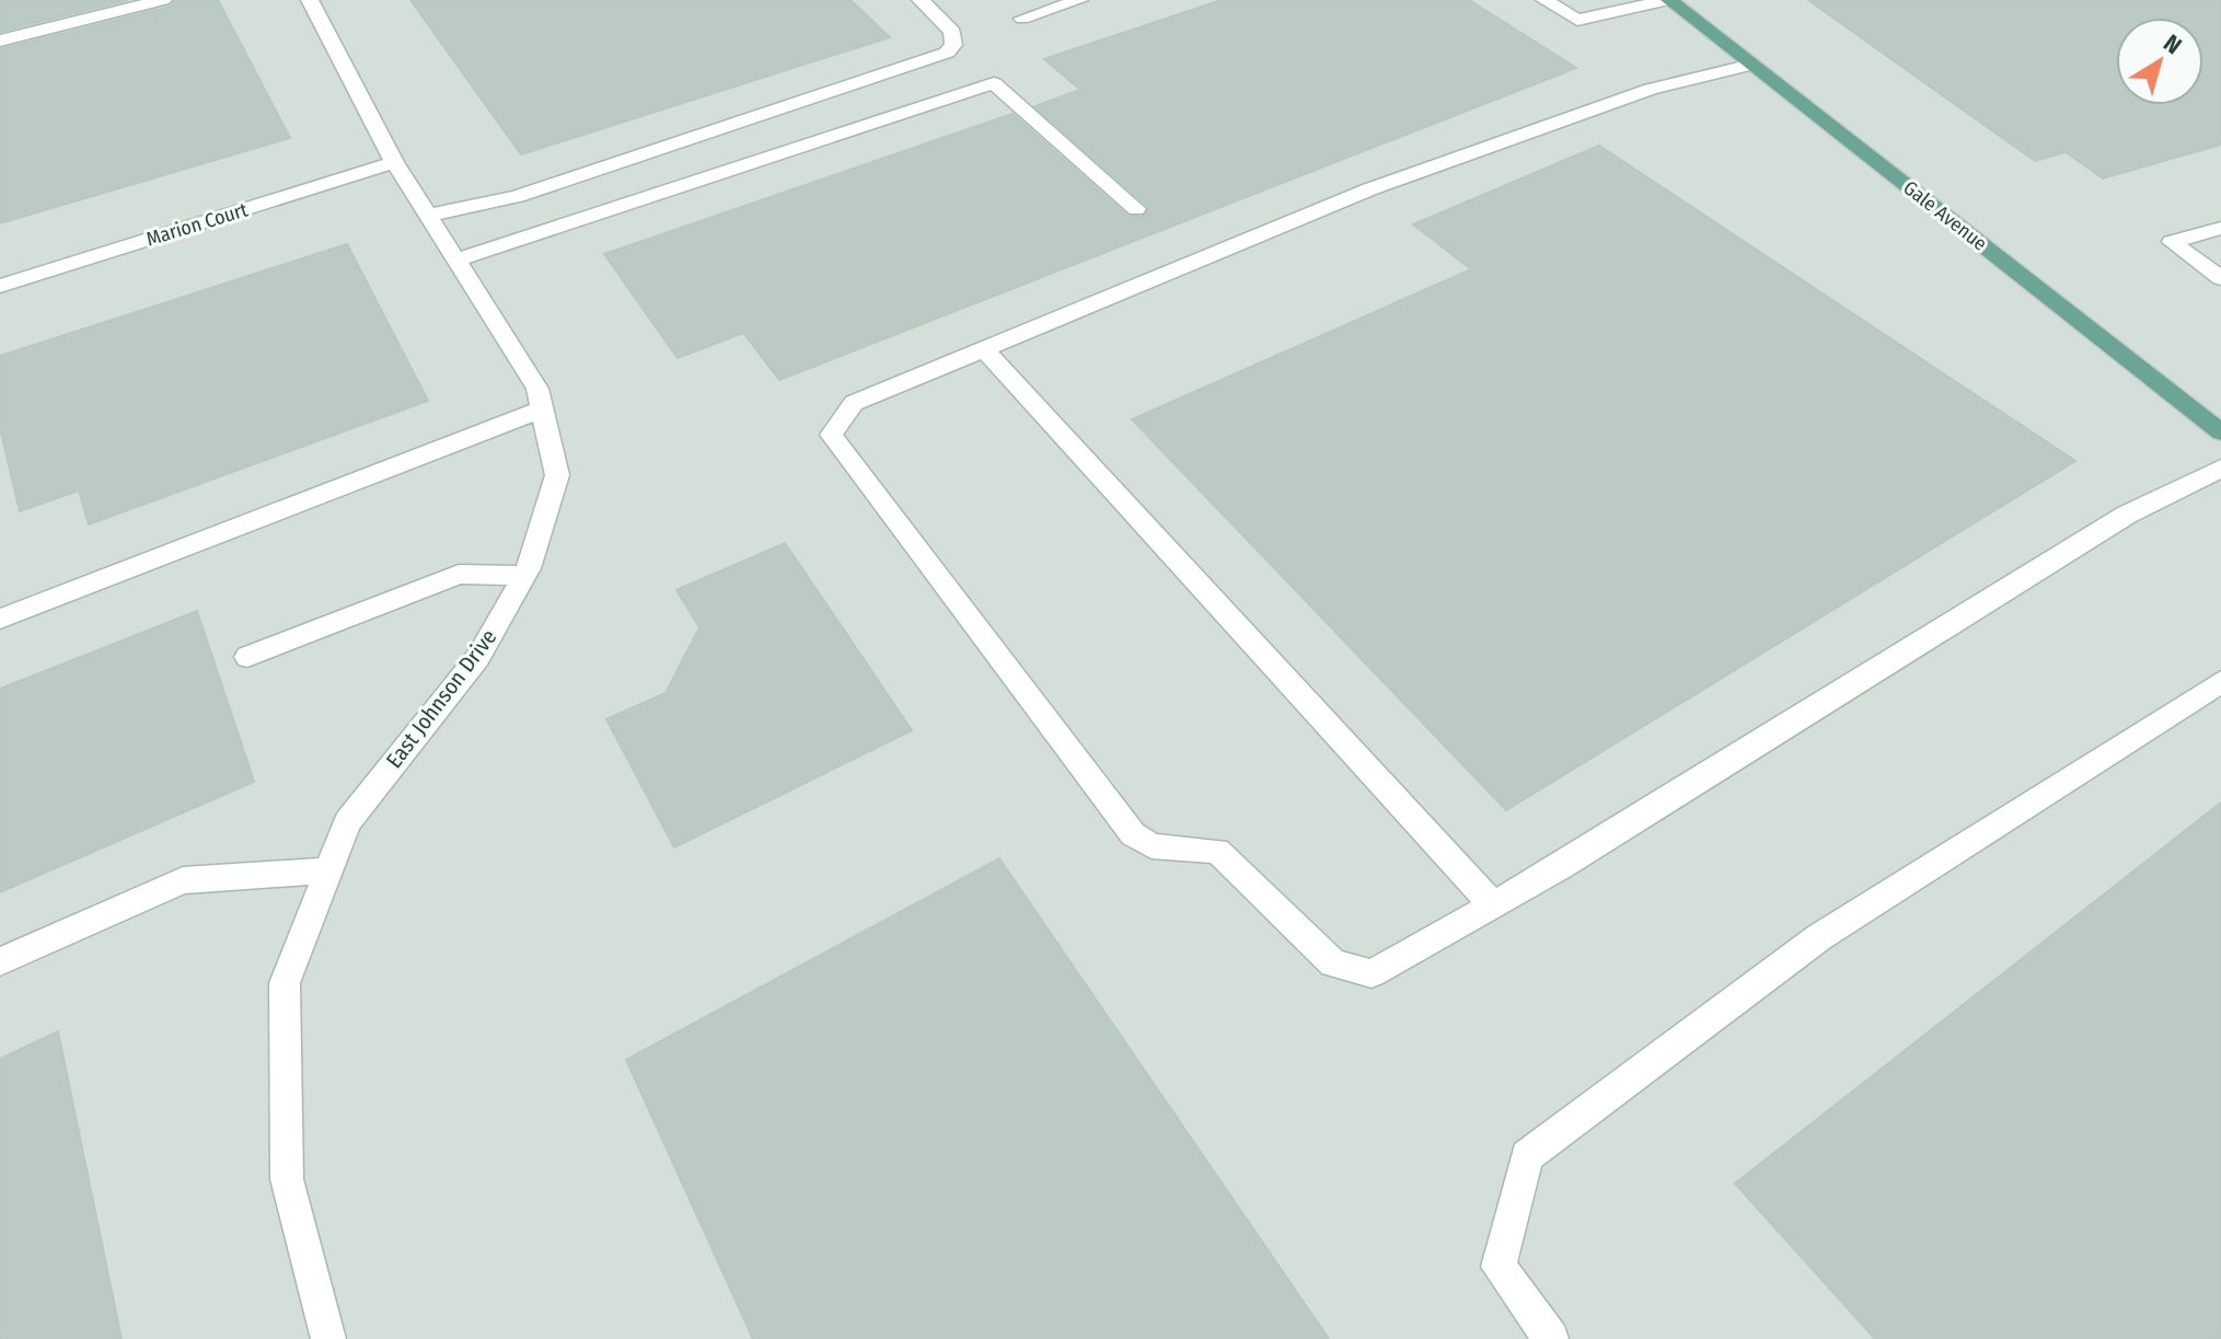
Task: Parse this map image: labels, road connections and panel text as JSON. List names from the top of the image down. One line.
{"streets":{"main road":["Gale Avenue"],"street":["Marion Court","East Johnson Drive"]},"crossings":[["Marion Court","East Johnson Drive"]],"north":"top right"}
